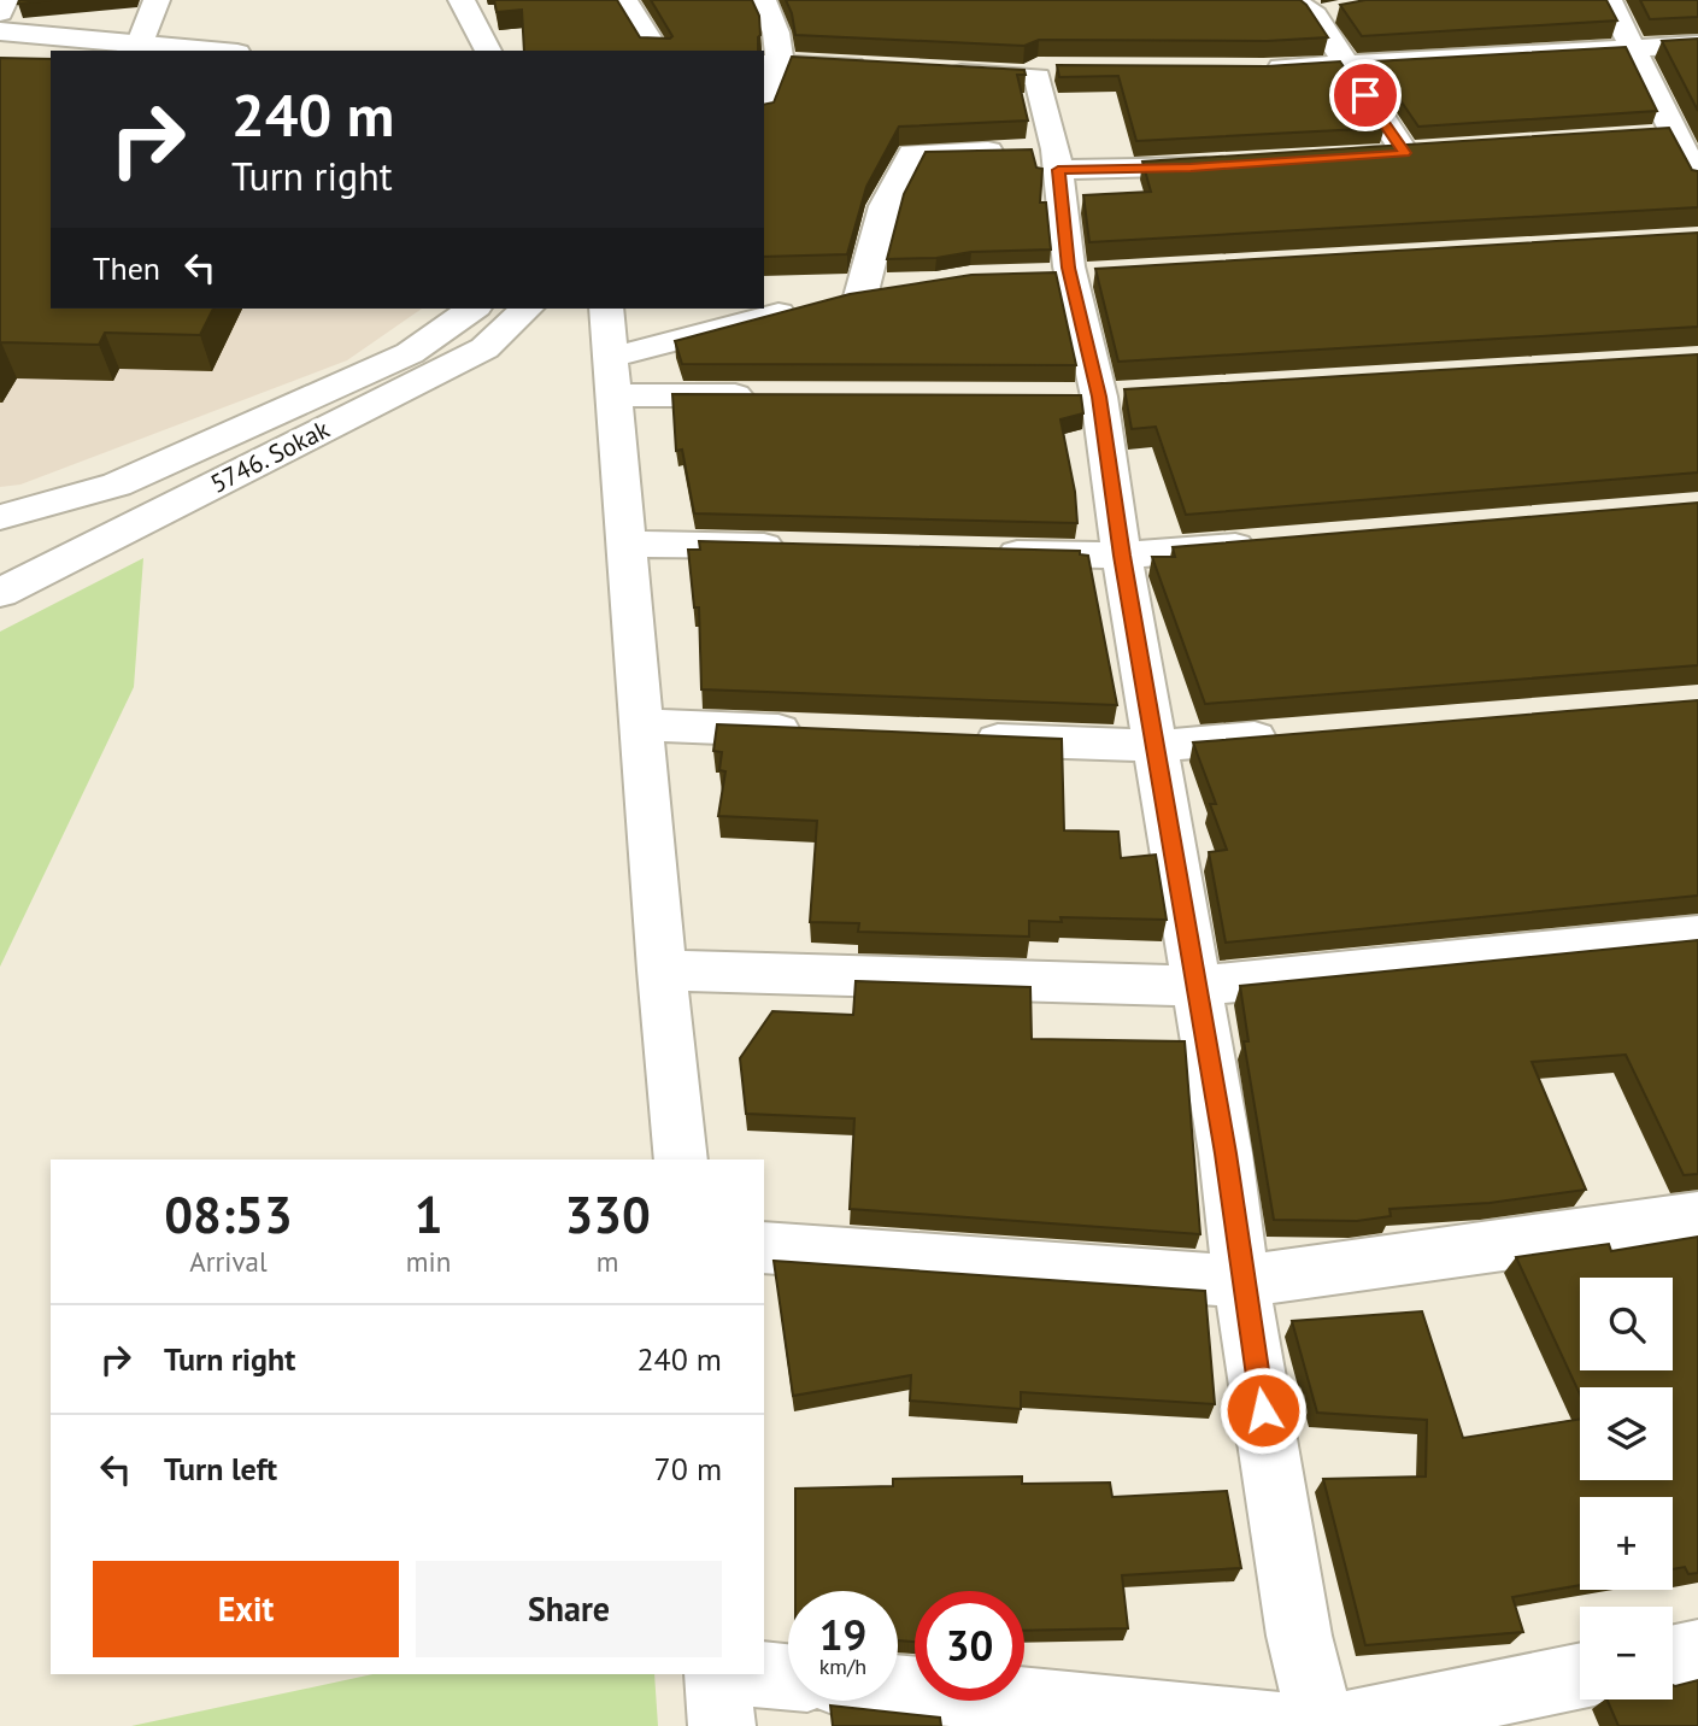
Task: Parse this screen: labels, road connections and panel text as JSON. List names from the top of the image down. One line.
{"streets":{"street":["5746. Sokak"]},"page":{"turn":["240 m","Turn right"],"then":"Then","eta":["08:53","Arrival","1","min","330","m"],"map_buttons":["+","−"],"list":[{"name":"Turn right","value":"240 m"},{"name":"Turn left","value":"70 m"}],"buttons":["Exit","Share"],"speed":"19 km/h","limit":"30"}}
